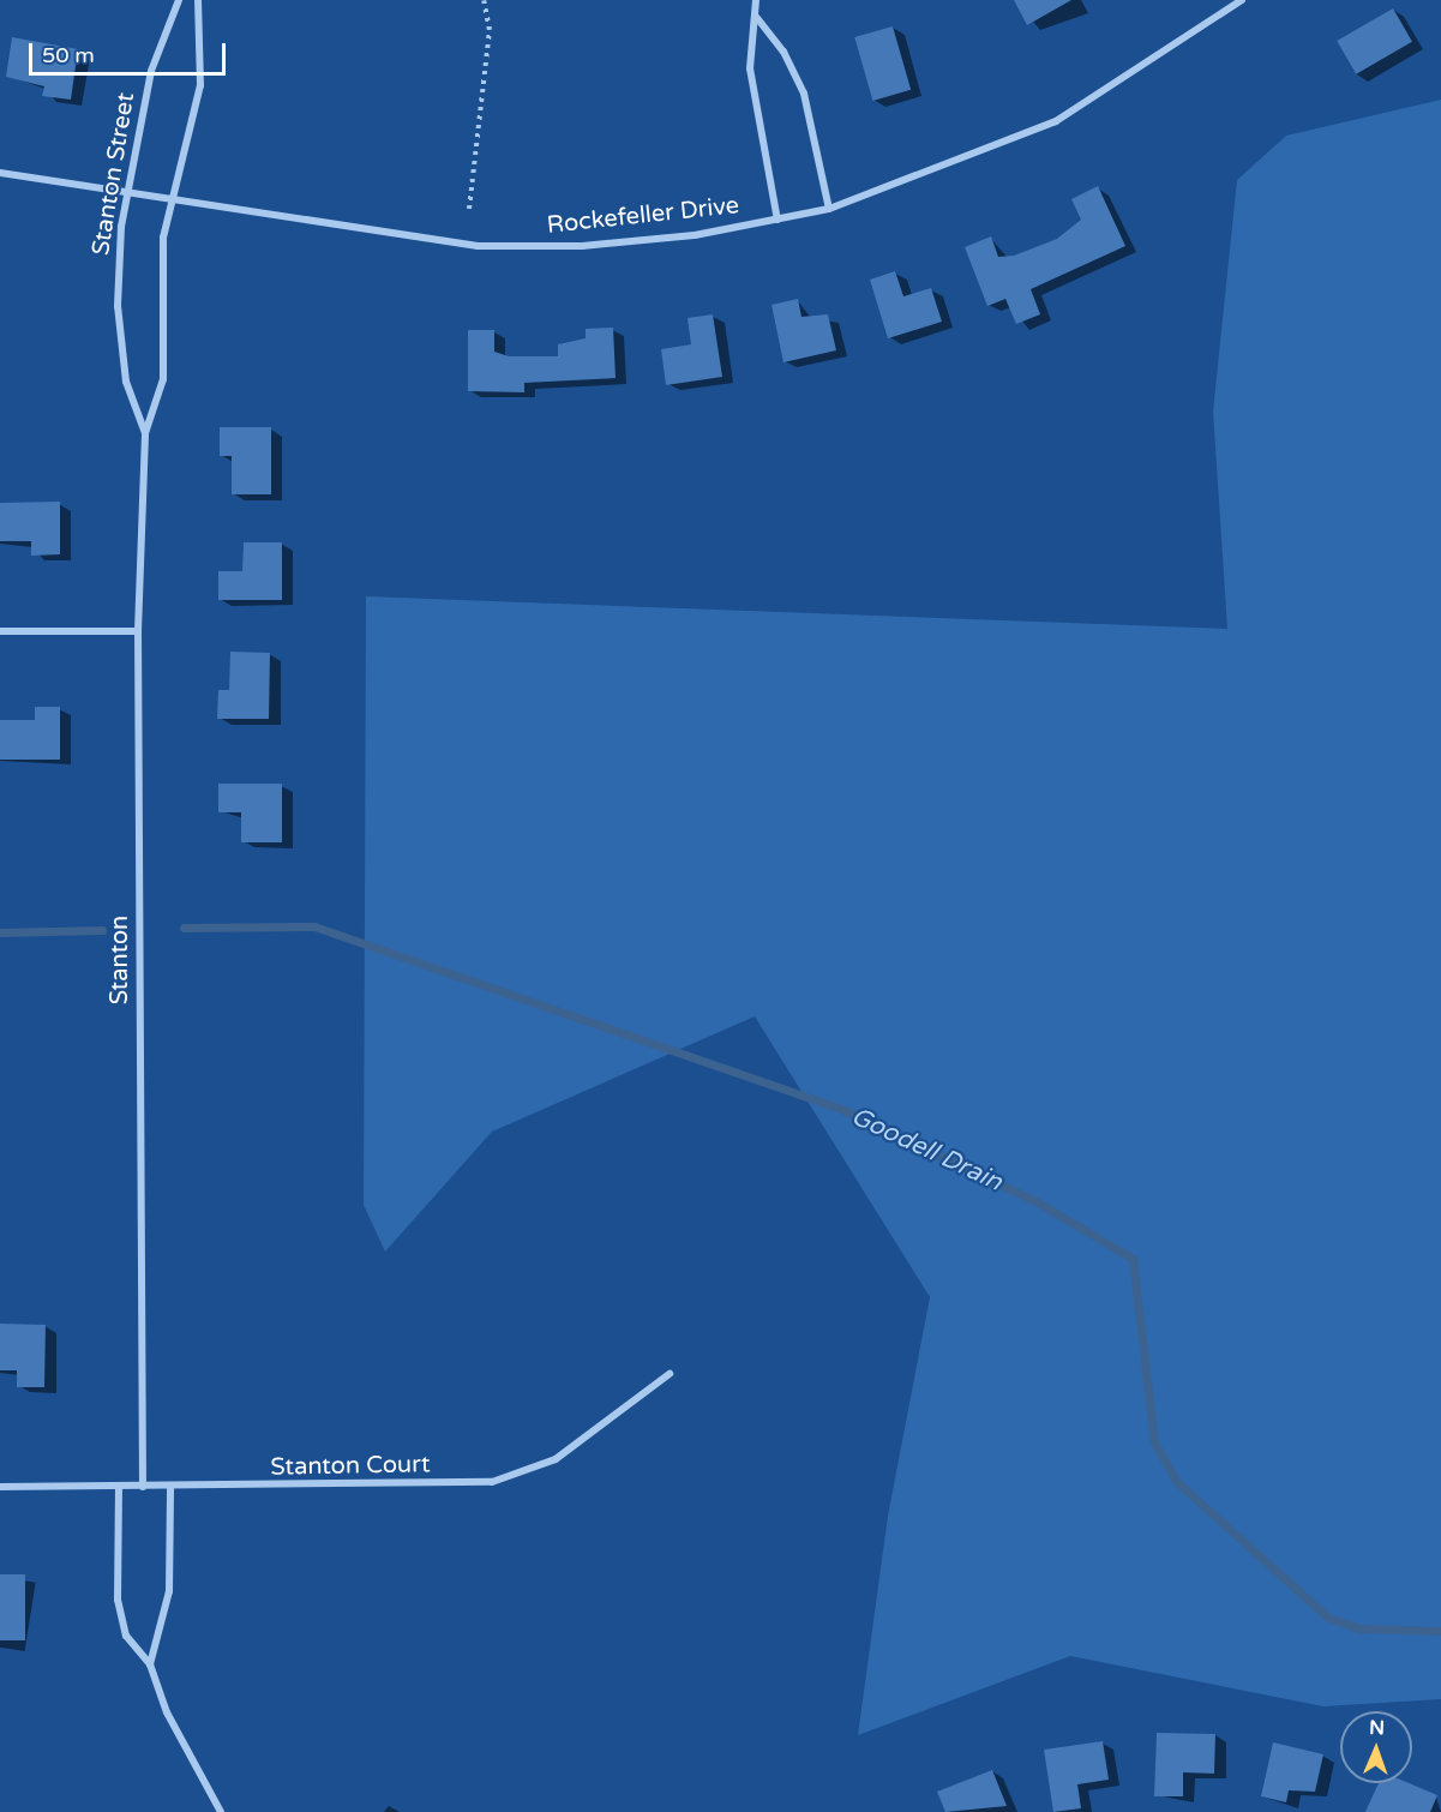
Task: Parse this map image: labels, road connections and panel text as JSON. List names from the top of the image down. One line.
{"streets":{"street":["Stanton Street","Rockefeller Drive","Stanton","Stanton Court"]},"crossings":[["Stanton Street","Rockefeller Drive"],["Stanton Street","Stanton"],["Stanton","Stanton Court"]],"water":["Goodell Drain"],"scale_bar":"50 m","north":"top"}
